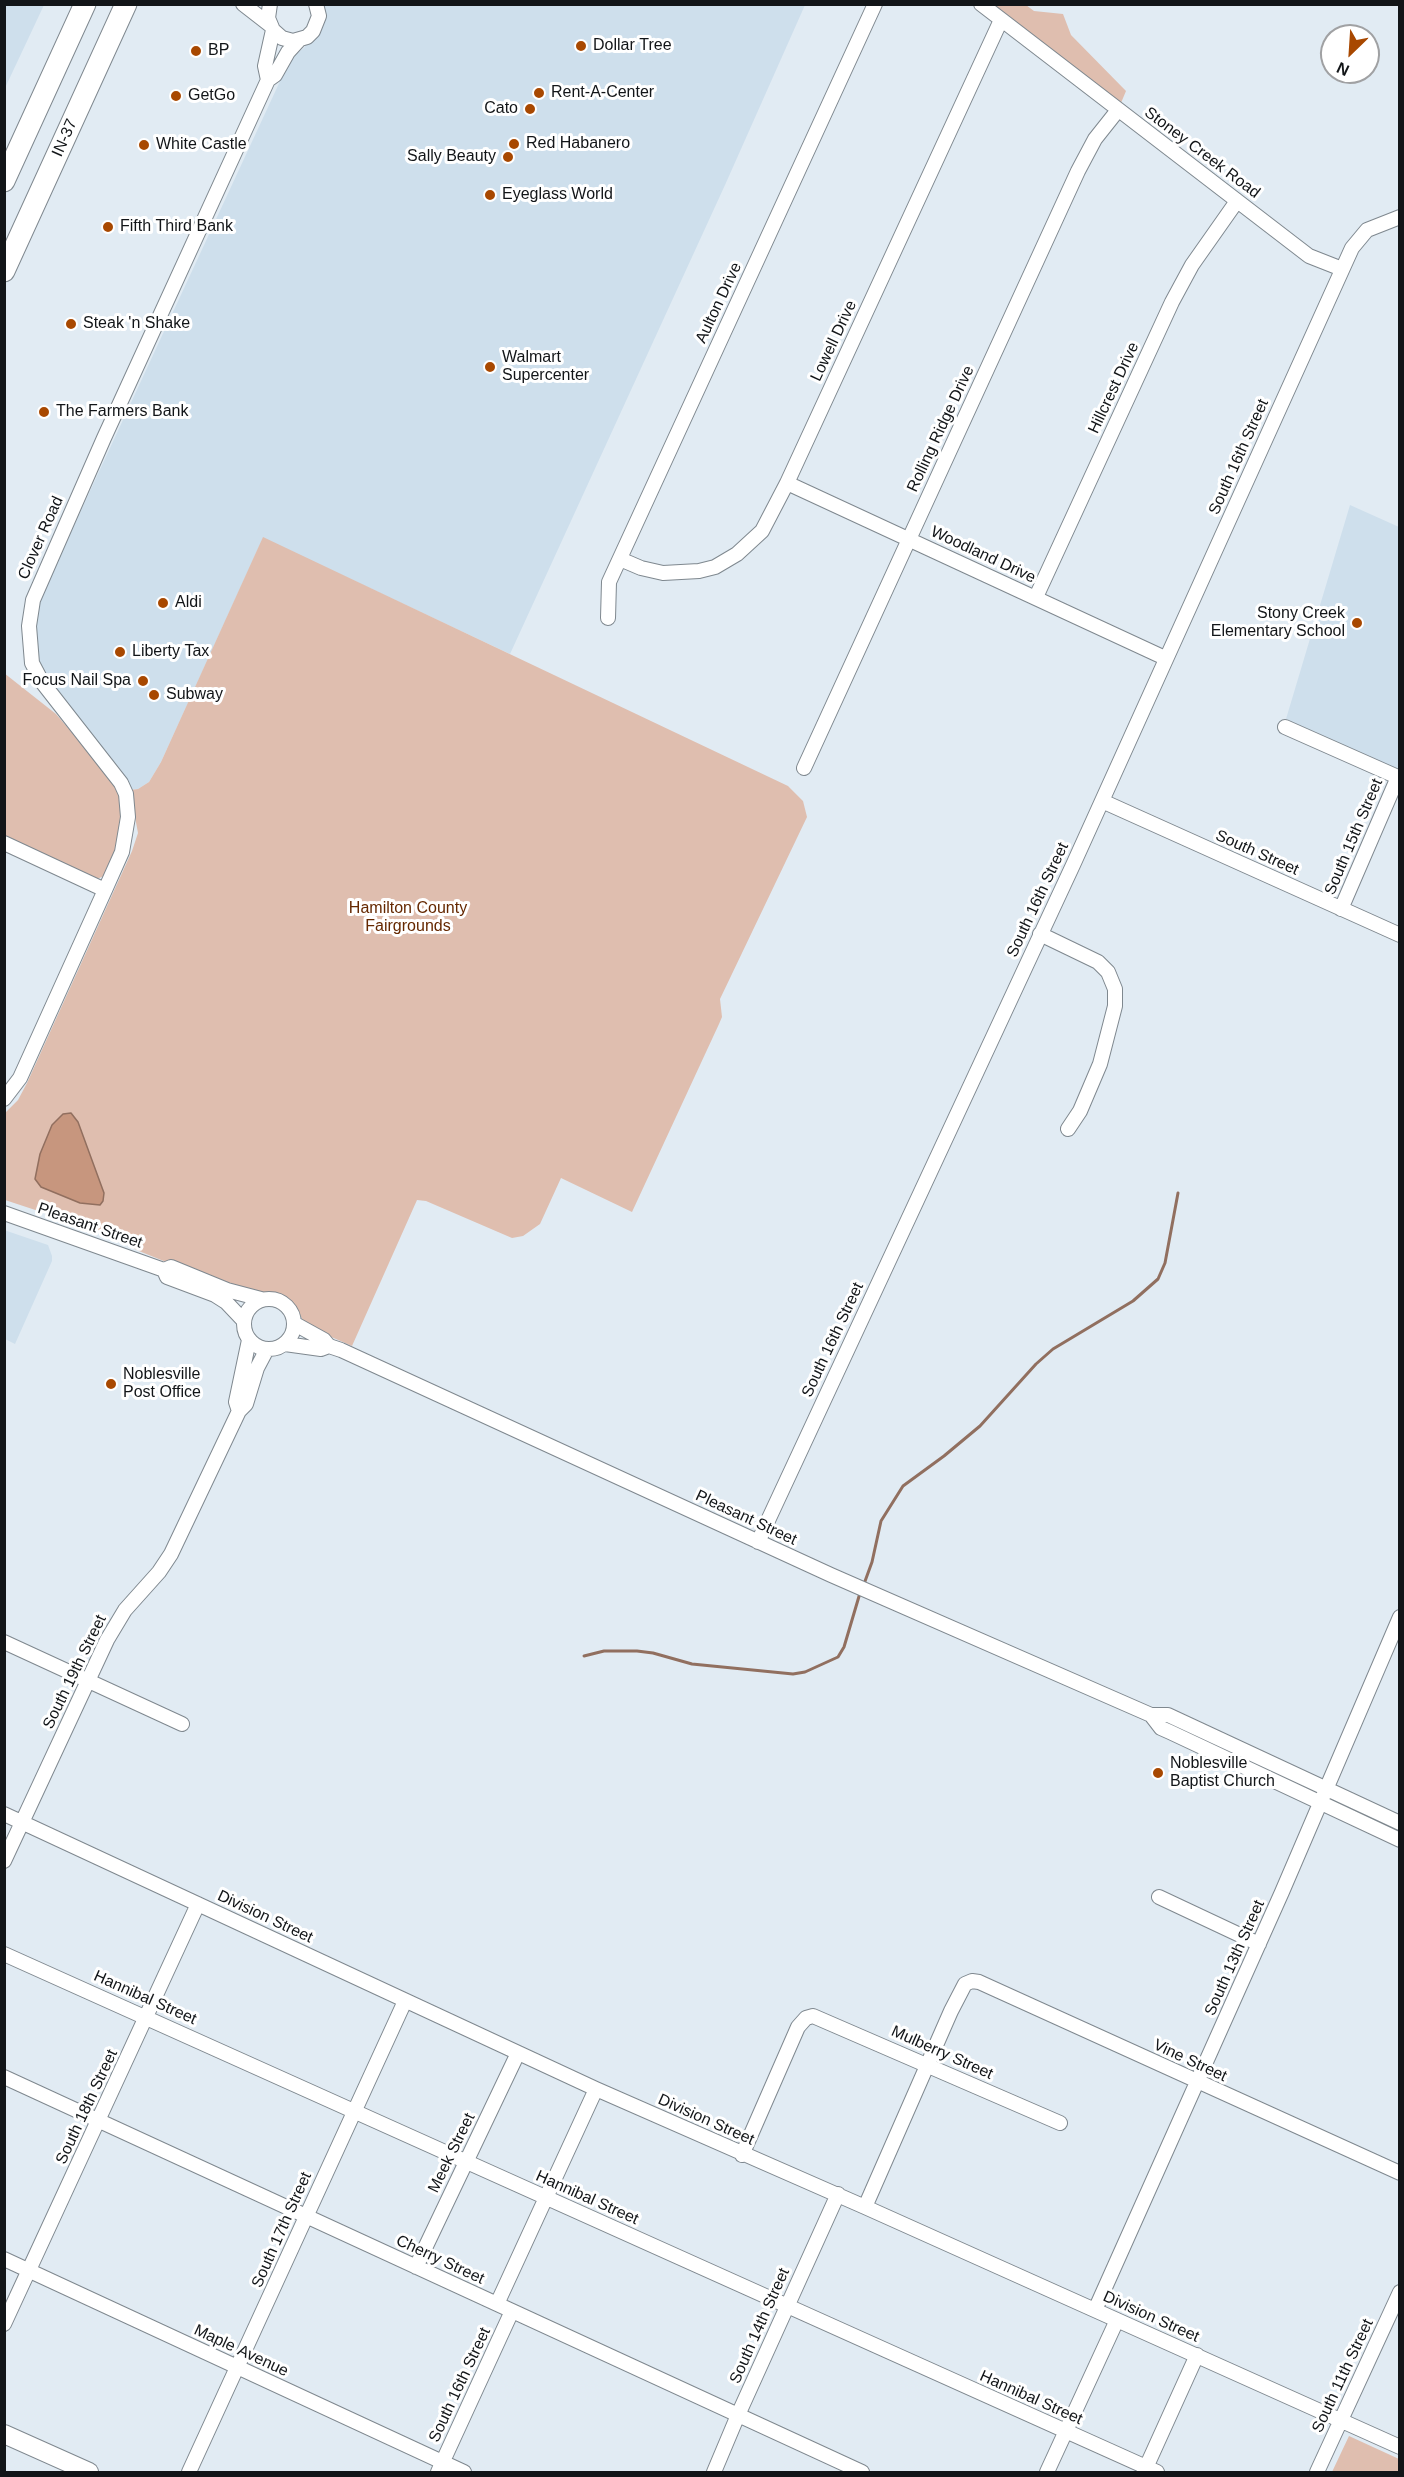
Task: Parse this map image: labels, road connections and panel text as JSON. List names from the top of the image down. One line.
{"streets":{"highway":["IN-37"],"street":["Stoney Creek Road","Aulton Drive","Lowell Drive","Hillcrest Drive","Rolling Ridge Drive","South 16th Street","Clover Road","Woodland Drive","South 15th Street","South Street","Pleasant Street","South 19th Street","Division Street","South 13th Street","Hannibal Street","Mulberry Street","Vine Street","South 18th Street","Meek Street","South 17th Street","Cherry Street","South 14th Street","Maple Avenue","South 11th Street"]},"crossings":[["Stoney Creek Road","Lowell Drive"],["Stoney Creek Road","Hillcrest Drive"],["Stoney Creek Road","Rolling Ridge Drive"],["Stoney Creek Road","South 16th Street"],["Aulton Drive","Lowell Drive"],["Lowell Drive","Woodland Drive"],["Hillcrest Drive","Woodland Drive"],["Rolling Ridge Drive","Woodland Drive"],["South 16th Street","Woodland Drive"],["South 16th Street","South Street"],["South 16th Street","Pleasant Street"],["South 16th Street","Cherry Street"],["South 16th Street","Maple Avenue"],["South 15th Street","South Street"],["Pleasant Street","South 19th Street"],["Pleasant Street","South 13th Street"],["South 19th Street","Division Street"],["Division Street","South 13th Street"],["Division Street","Mulberry Street"],["Division Street","South 18th Street"],["Division Street","Meek Street"],["Division Street","South 17th Street"],["Division Street","South 14th Street"],["Division Street","South 11th Street"],["South 13th Street","Vine Street"],["Hannibal Street","South 18th Street"],["Hannibal Street","Meek Street"],["Hannibal Street","South 17th Street"],["Hannibal Street","South 14th Street"],["Mulberry Street","Vine Street"],["South 18th Street","Cherry Street"],["South 18th Street","Maple Avenue"],["Meek Street","Cherry Street"],["South 17th Street","Cherry Street"],["South 17th Street","Maple Avenue"],["Cherry Street","South 14th Street"]],"parks":["Hamilton County Fairgrounds"],"places":["Dollar Tree","BP","Rent-A-Center","GetGo","Cato","Red Habanero","White Castle","Sally Beauty","Eyeglass World","Fifth Third Bank","Steak 'n Shake","Walmart Supercenter","The Farmers Bank","Aldi","Stony Creek Elementary School","Liberty Tax","Focus Nail Spa","Subway","Noblesville Post Office","Noblesville Baptist Church"],"north":"bottom left"}
